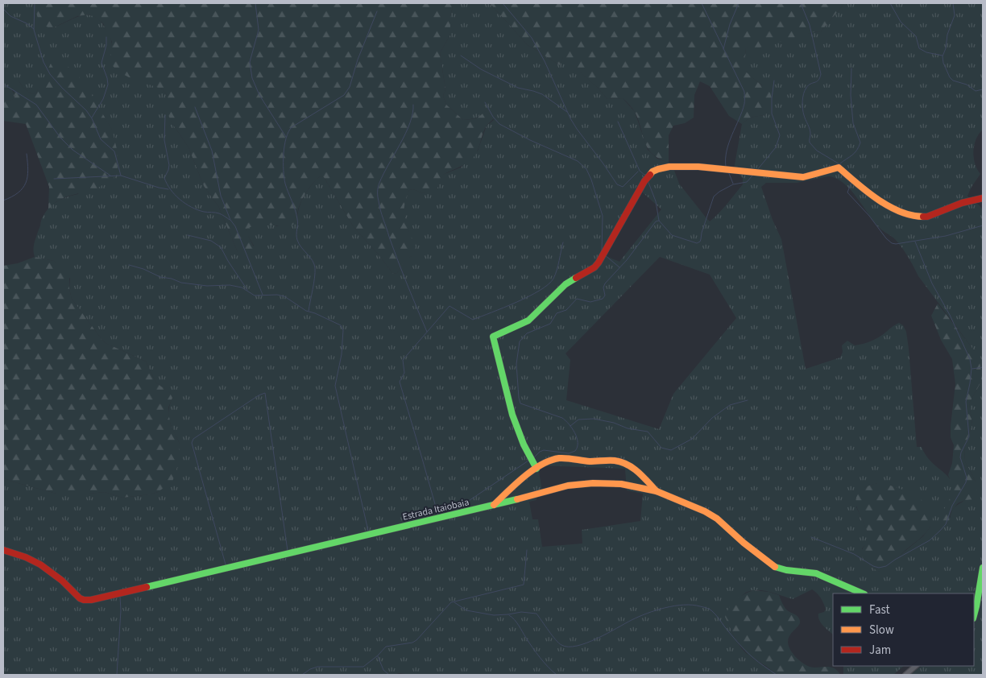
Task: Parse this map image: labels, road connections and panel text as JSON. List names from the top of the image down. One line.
{"streets":{"street":["Estrada Itaiobaia"]},"legend":["Fast","Slow","Jam"]}
